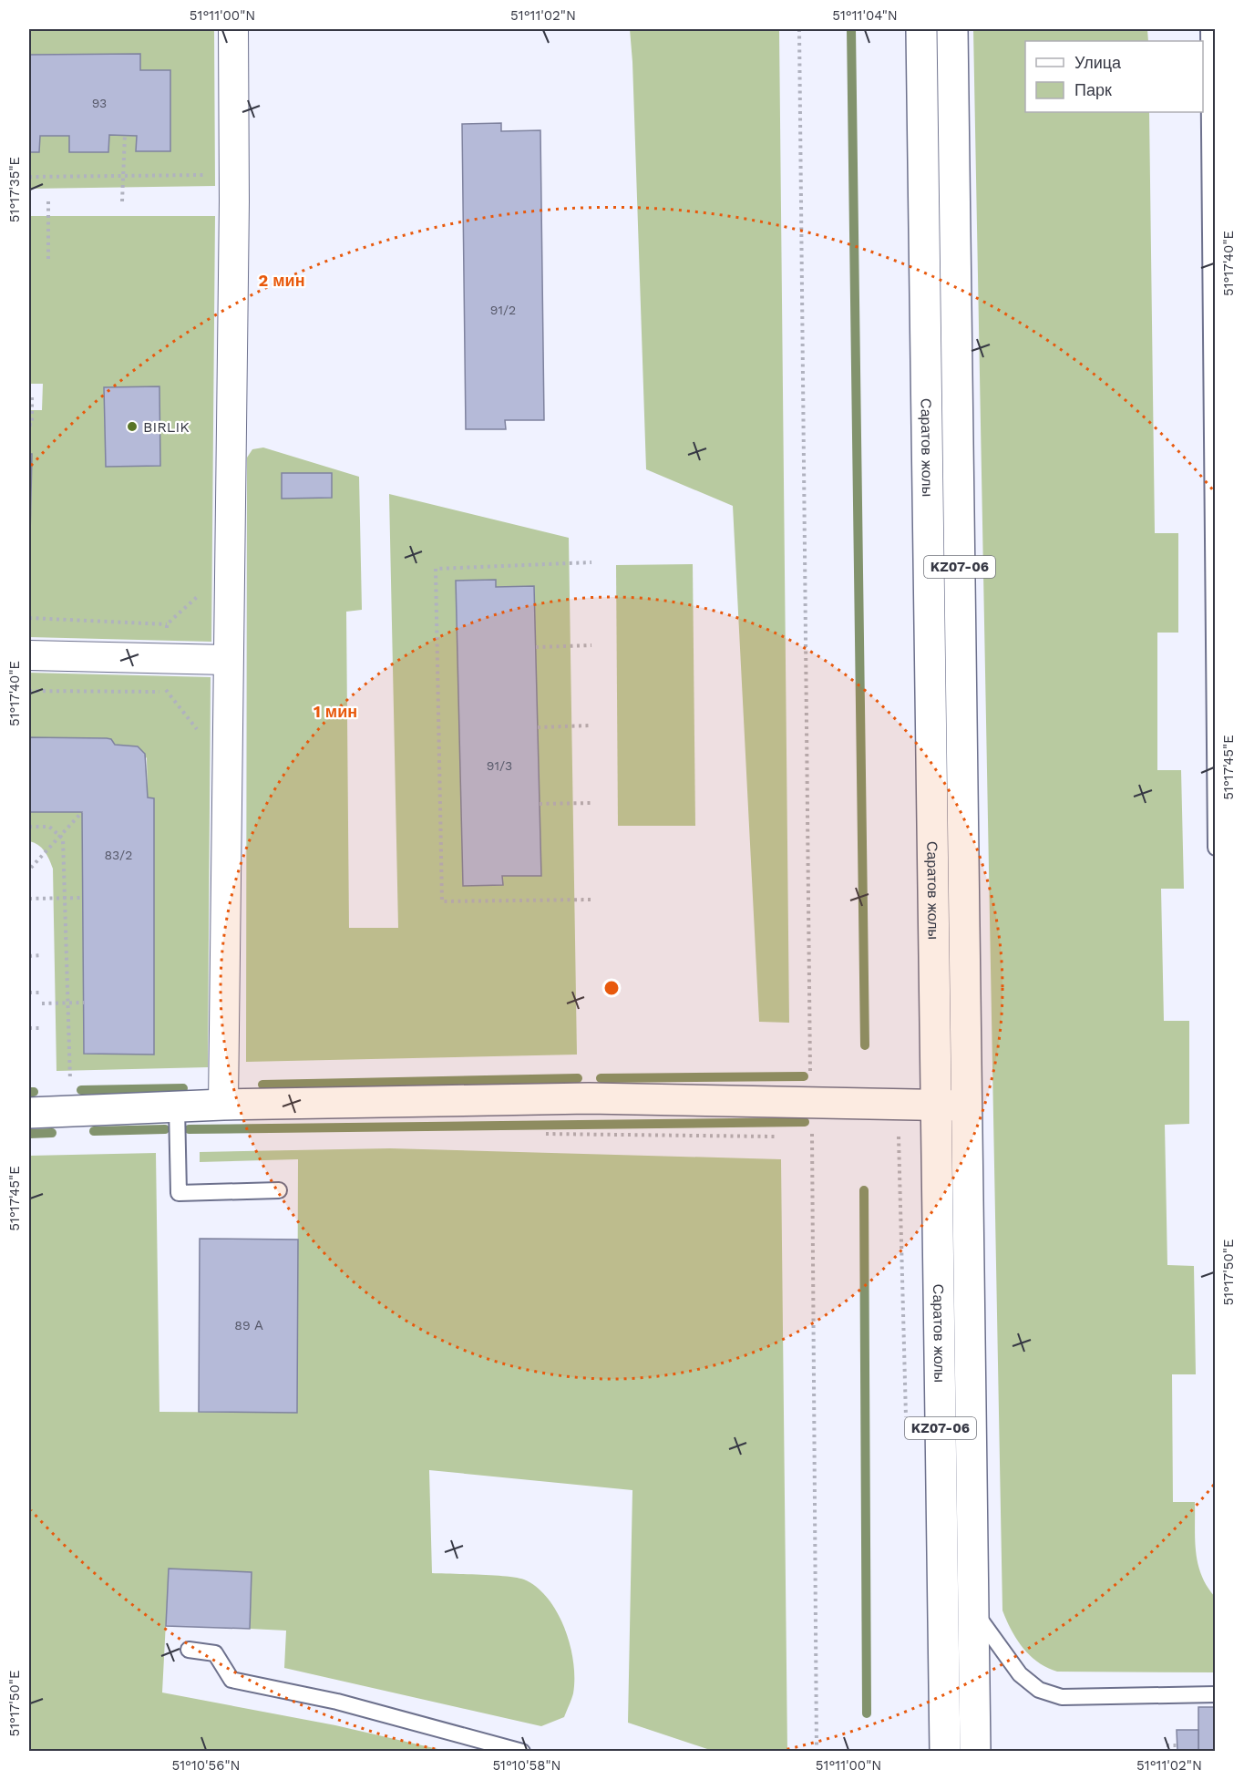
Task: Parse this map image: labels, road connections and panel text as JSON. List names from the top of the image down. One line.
{"streets":{"main road":["Саратов жолы","KZ07-06"]},"places":["BIRLIK"],"house_numbers":["93","91/2","91/3","83/2","89 А"],"legend":["Улица","Парк"],"coordinates":["51°11'00\"N","51°11'02\"N","51°11'04\"N","51°17'35\"E","51°17'40\"E","51°17'45\"E","51°17'50\"E","51°10'56\"N","51°10'58\"N"],"rings":["2 мин","1 мин"]}
